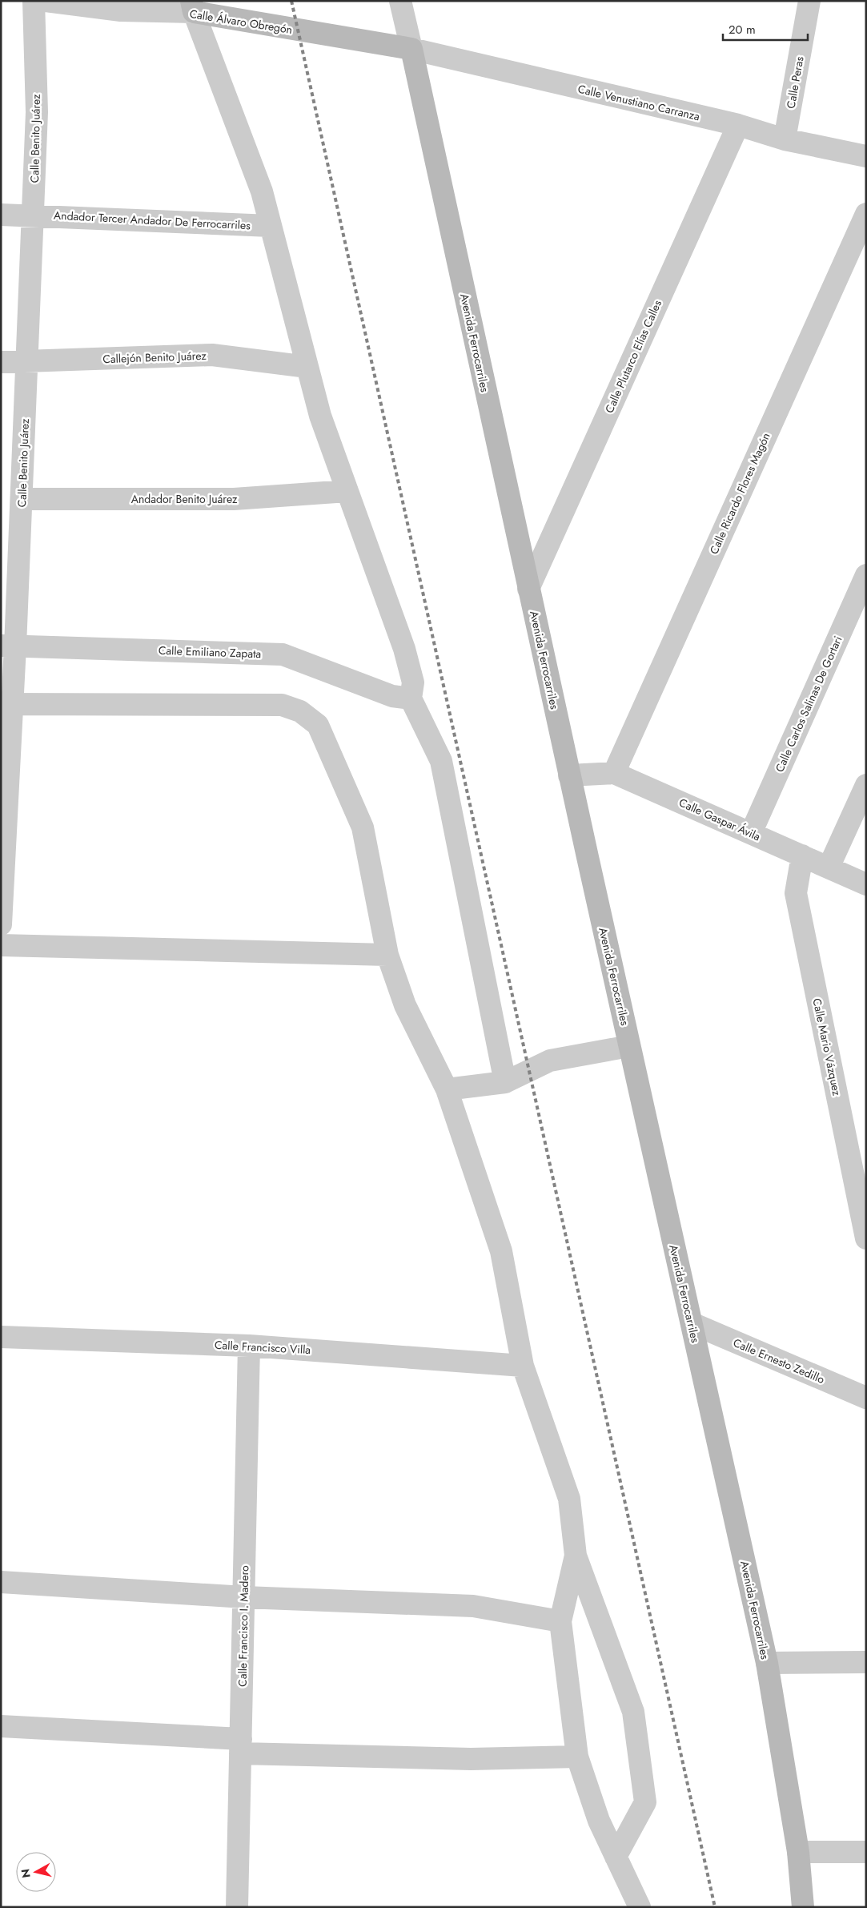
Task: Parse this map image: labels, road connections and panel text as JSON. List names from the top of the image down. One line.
{"streets":{"street":["Calle Álvaro Obregón","Calle Peras","Calle Venustiano Carranza","Calle Benito Juárez","Andador Tercer Andador De Ferrocarriles","Avenida Ferrocarriles","Calle Plutarco Elías Calles","Callejón Benito Juárez","Calle Ricardo Flores Magón","Andador Benito Juárez","Calle Emiliano Zapata","Calle Carlos Salinas De Gortari","Calle Gaspar Ávila","Calle Mario Vázquez","Calle Francisco Villa","Calle Ernesto Zedillo","Calle Francisco I. Madero"]},"crossings":[["Calle Álvaro Obregón","Calle Venustiano Carranza"],["Calle Álvaro Obregón","Avenida Ferrocarriles"],["Calle Peras","Calle Venustiano Carranza"],["Calle Venustiano Carranza","Avenida Ferrocarriles"],["Calle Venustiano Carranza","Calle Plutarco Elías Calles"],["Calle Benito Juárez","Andador Tercer Andador De Ferrocarriles"],["Calle Benito Juárez","Callejón Benito Juárez"],["Calle Benito Juárez","Andador Benito Juárez"],["Calle Benito Juárez","Calle Emiliano Zapata"],["Avenida Ferrocarriles","Calle Plutarco Elías Calles"],["Avenida Ferrocarriles","Calle Gaspar Ávila"],["Avenida Ferrocarriles","Calle Ernesto Zedillo"],["Calle Ricardo Flores Magón","Calle Gaspar Ávila"],["Calle Carlos Salinas De Gortari","Calle Gaspar Ávila"],["Calle Gaspar Ávila","Calle Mario Vázquez"],["Calle Francisco Villa","Calle Francisco I. Madero"]],"scale_bar":"20 m","north":"left"}
